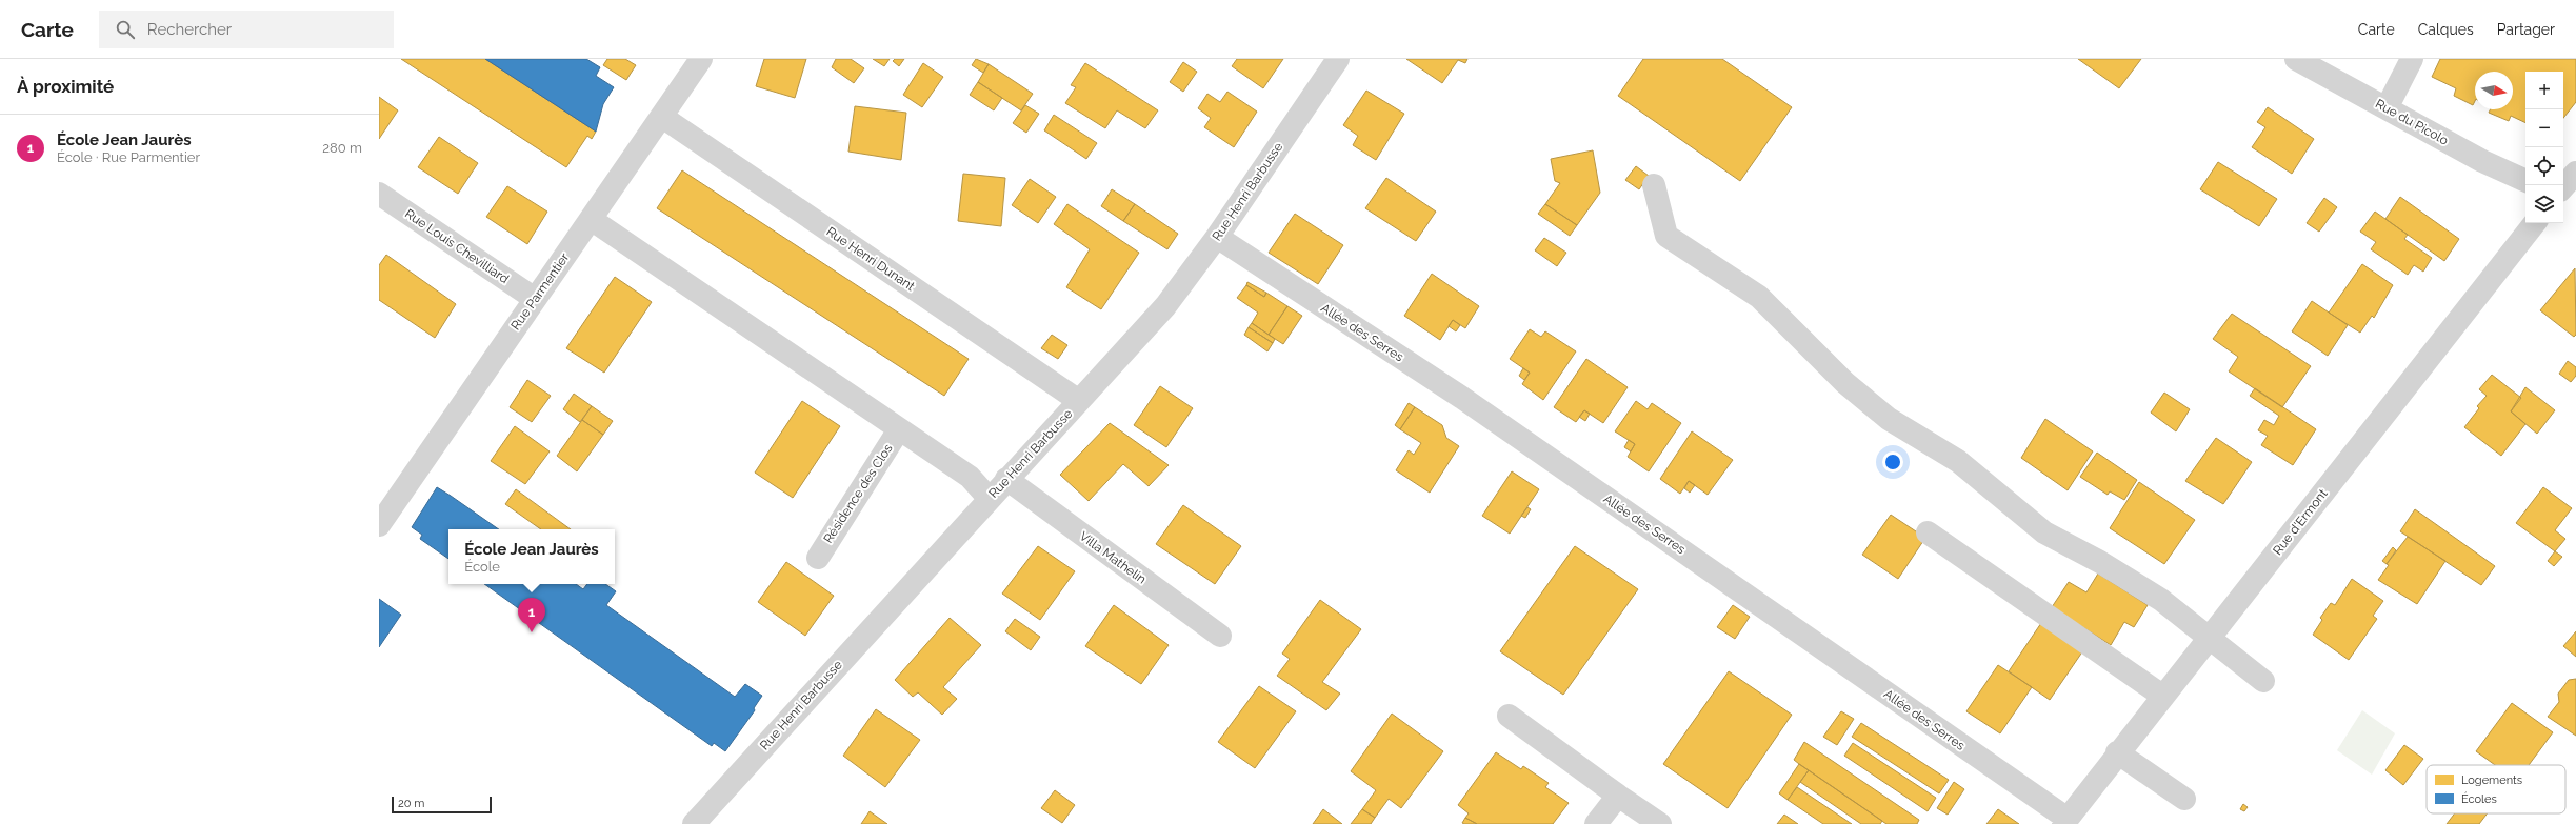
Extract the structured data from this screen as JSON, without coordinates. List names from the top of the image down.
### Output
{
  "streets": {
    "street": [
      "Rue du Picolo",
      "Rue Henri Barbusse",
      "Rue Louis Chevilliard",
      "Rue Henri Dunant",
      "Rue Parmentier",
      "Allée des Serres",
      "Résidence des Clos",
      "Rue d'Ermont",
      "Villa Mathelin"
    ]
  },
  "crossings": [
    ["Rue Henri Barbusse", "Rue Henri Dunant"],
    ["Rue Henri Barbusse", "Allée des Serres"],
    ["Rue Henri Barbusse", "Villa Mathelin"],
    ["Rue Louis Chevilliard", "Rue Parmentier"],
    ["Rue Henri Dunant", "Rue Parmentier"],
    ["Allée des Serres", "Rue d'Ermont"]
  ],
  "legend": ["Logements", "Écoles"],
  "scale_bar": "20 m",
  "north": "right",
  "page": {
    "header": "Carte",
    "search": "Rechercher",
    "nav": ["Carte", "Calques", "Partager"],
    "heading": "À proximité",
    "map_buttons": ["+", "−"],
    "list": [
      {
        "mark": "1",
        "name": "École Jean Jaurès",
        "note": "École · Rue Parmentier",
        "value": "280 m"
      }
    ],
    "popup": ["École Jean Jaurès", "École"],
    "pins": "1",
    "scale": "20 m"
  }
}
